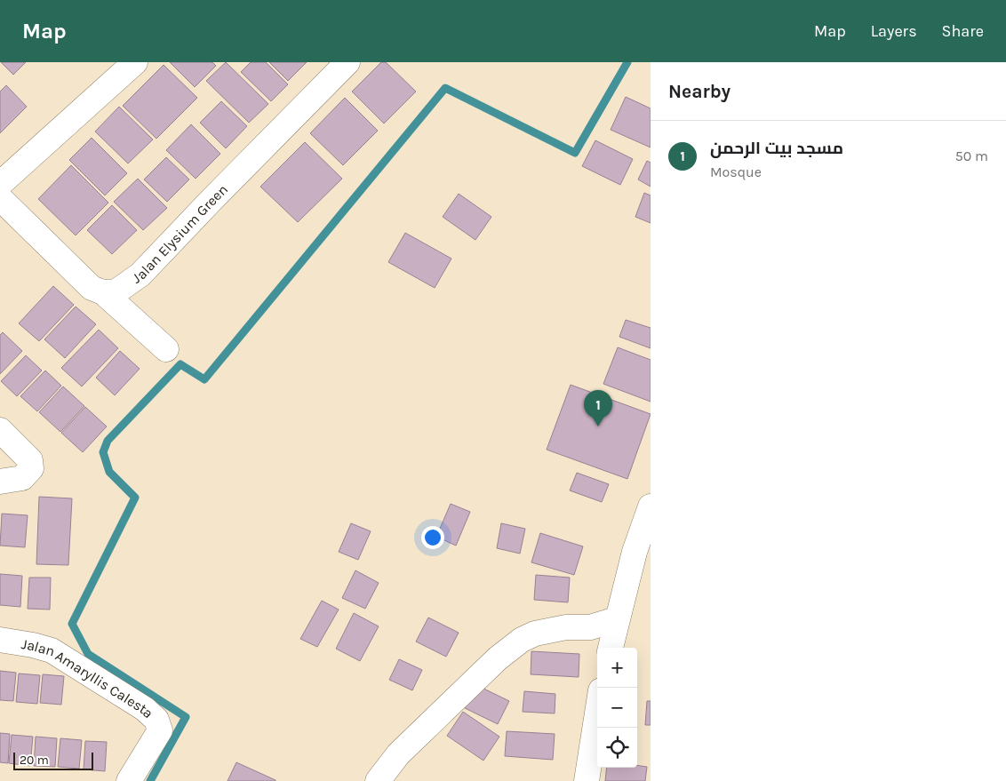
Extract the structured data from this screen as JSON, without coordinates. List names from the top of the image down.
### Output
{
  "streets": {
    "street": ["Jalan Elysium Green", "Jalan Amaryllis Calesta"]
  },
  "scale_bar": "20 m",
  "page": {
    "header": "Map",
    "nav": ["Map", "Layers", "Share"],
    "heading": "Nearby",
    "list": [
      {
        "mark": "1",
        "name": "مسجد بيت الرحمن",
        "note": "Mosque",
        "value": "50 m"
      }
    ],
    "pins": "1",
    "map_buttons": ["+", "−"],
    "scale": "20 m"
  }
}
